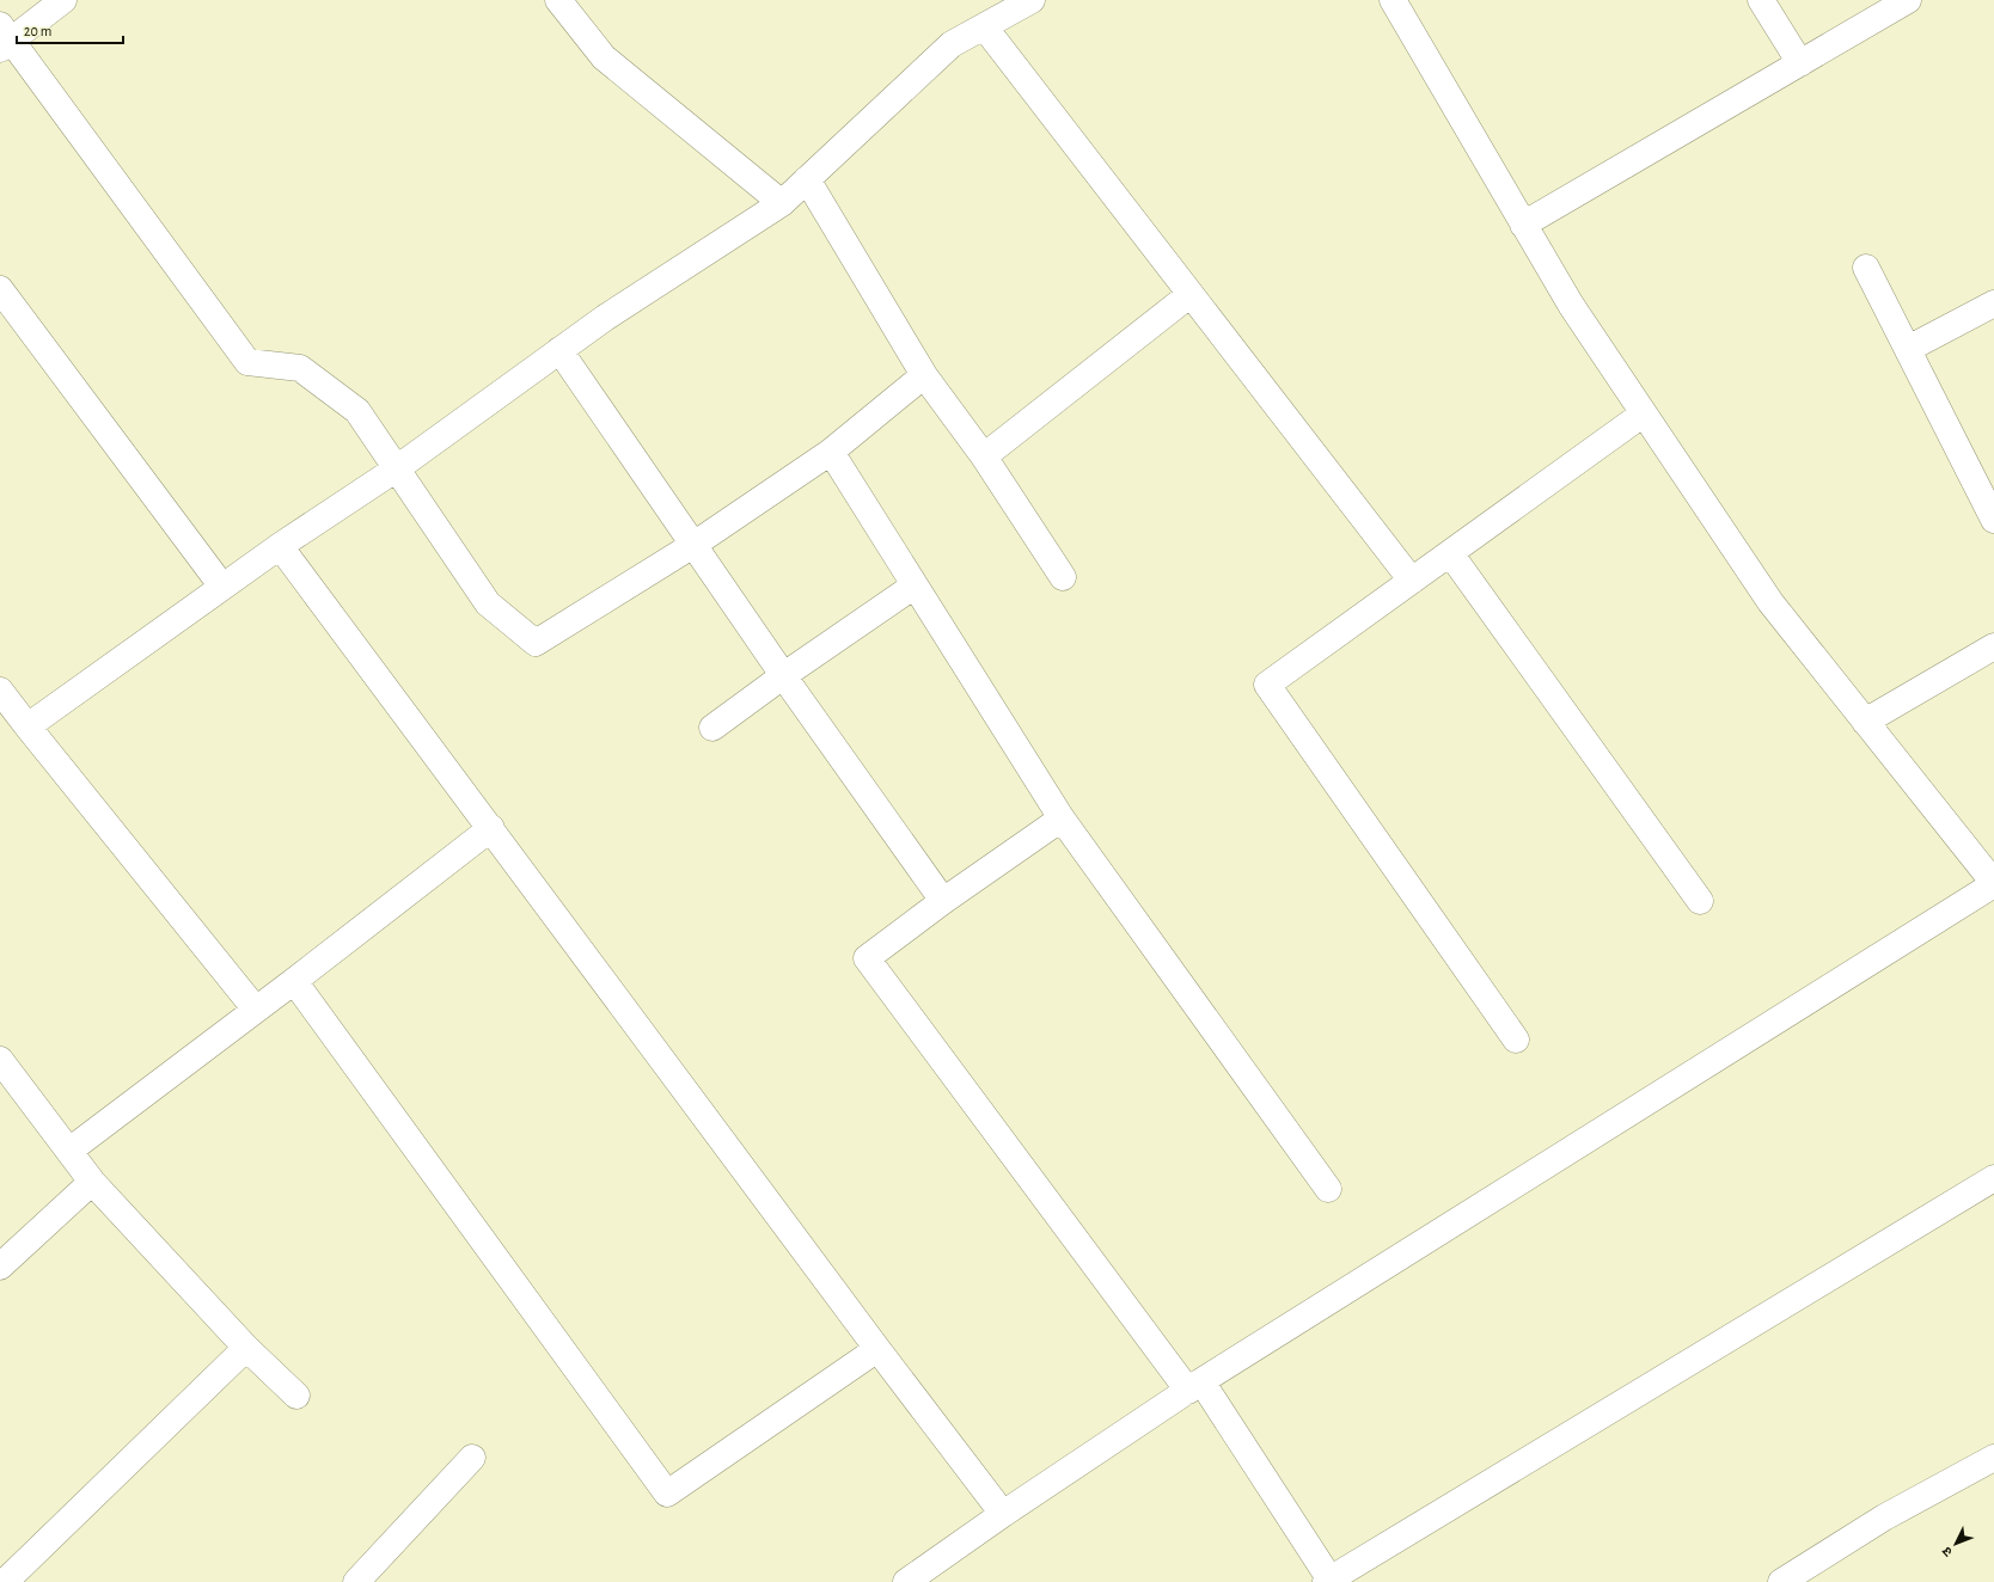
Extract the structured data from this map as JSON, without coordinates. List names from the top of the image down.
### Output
{
  "scale_bar": "20 m",
  "north": "bottom left"
}
